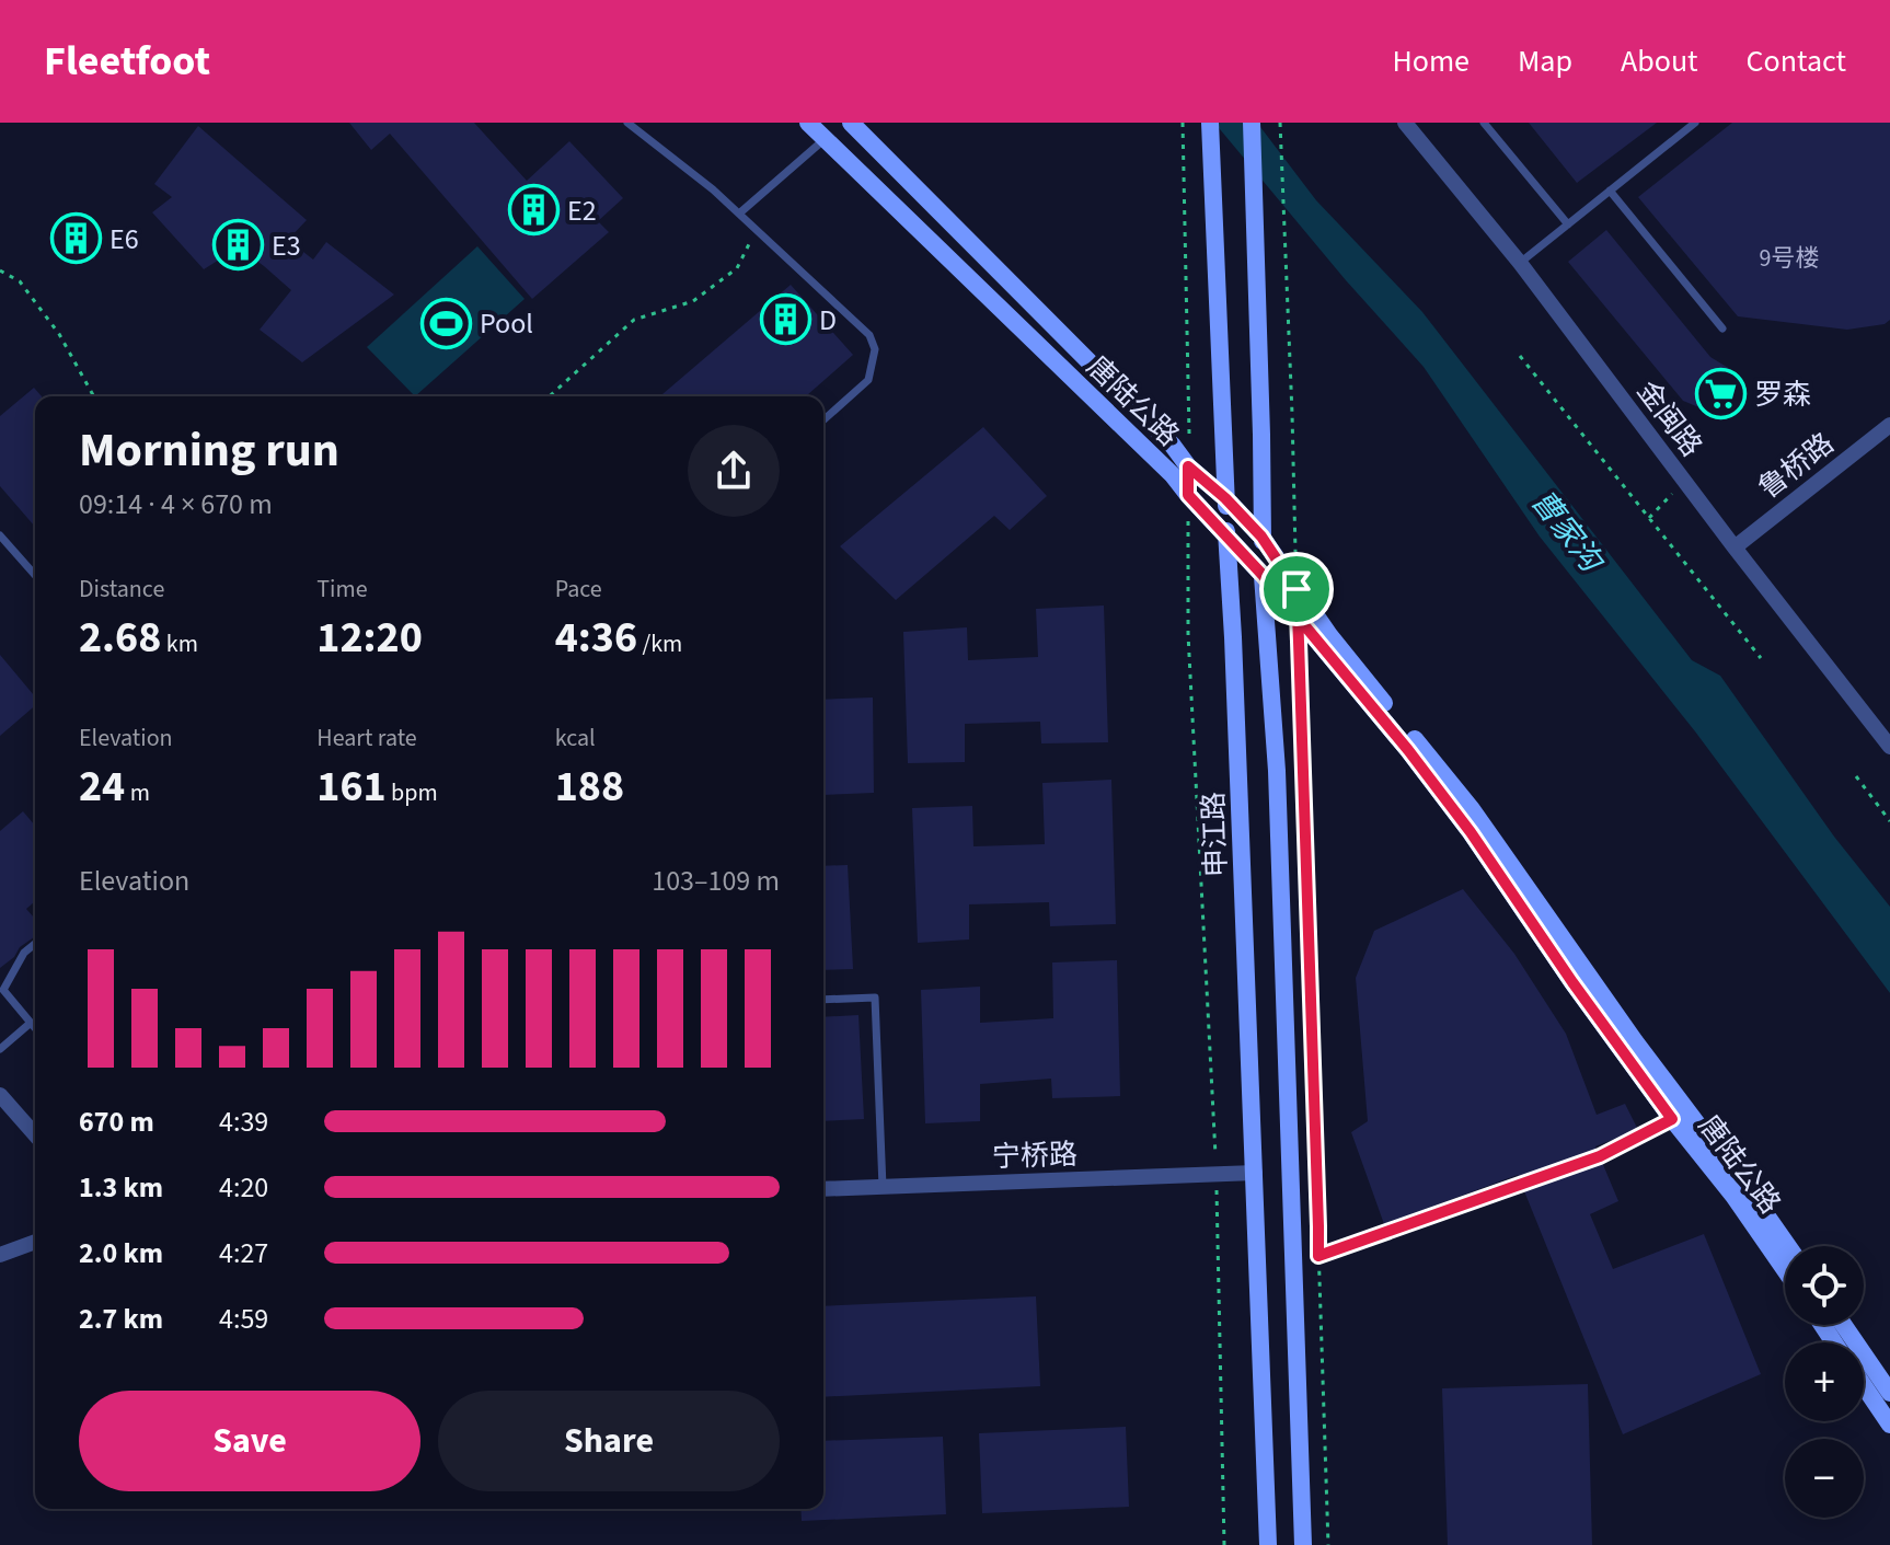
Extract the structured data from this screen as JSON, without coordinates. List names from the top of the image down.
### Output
{
  "streets": {
    "main road": ["唐陆公路", "申江路"],
    "street": ["金闽路", "鲁桥路", "宁桥路"]
  },
  "crossings": [
    ["唐陆公路", "申江路"],
    ["金闽路", "鲁桥路"],
    ["申江路", "宁桥路"]
  ],
  "water": ["曹家沟"],
  "places": {
    "building": [
      "E2",
      "E6",
      "E3",
      "D"
    ],
    "sports": ["Pool"],
    "supermarket": ["罗森"]
  },
  "house_numbers": ["9号楼"],
  "page": {
    "header": "Fleetfoot",
    "nav": [
      "Home",
      "Map",
      "About",
      "Contact"
    ],
    "heading": ["Morning run", "09:14 · 4 × 670 m"],
    "stats": [
      ["Distance", "2.68 km"],
      ["Time", "12:20"],
      ["Pace", "4:36 /km"],
      ["Elevation", "24 m"],
      ["Heart rate", "161 bpm"],
      ["kcal", "188"]
    ],
    "chart": ["Elevation", "103–109 m"],
    "list": [
      {
        "name": "670 m",
        "note": "4:39"
      },
      {
        "name": "1.3 km",
        "note": "4:20"
      },
      {
        "name": "2.0 km",
        "note": "4:27"
      },
      {
        "name": "2.7 km",
        "note": "4:59"
      }
    ],
    "map_buttons": ["+", "−"],
    "buttons": ["Save", "Share"]
  }
}
